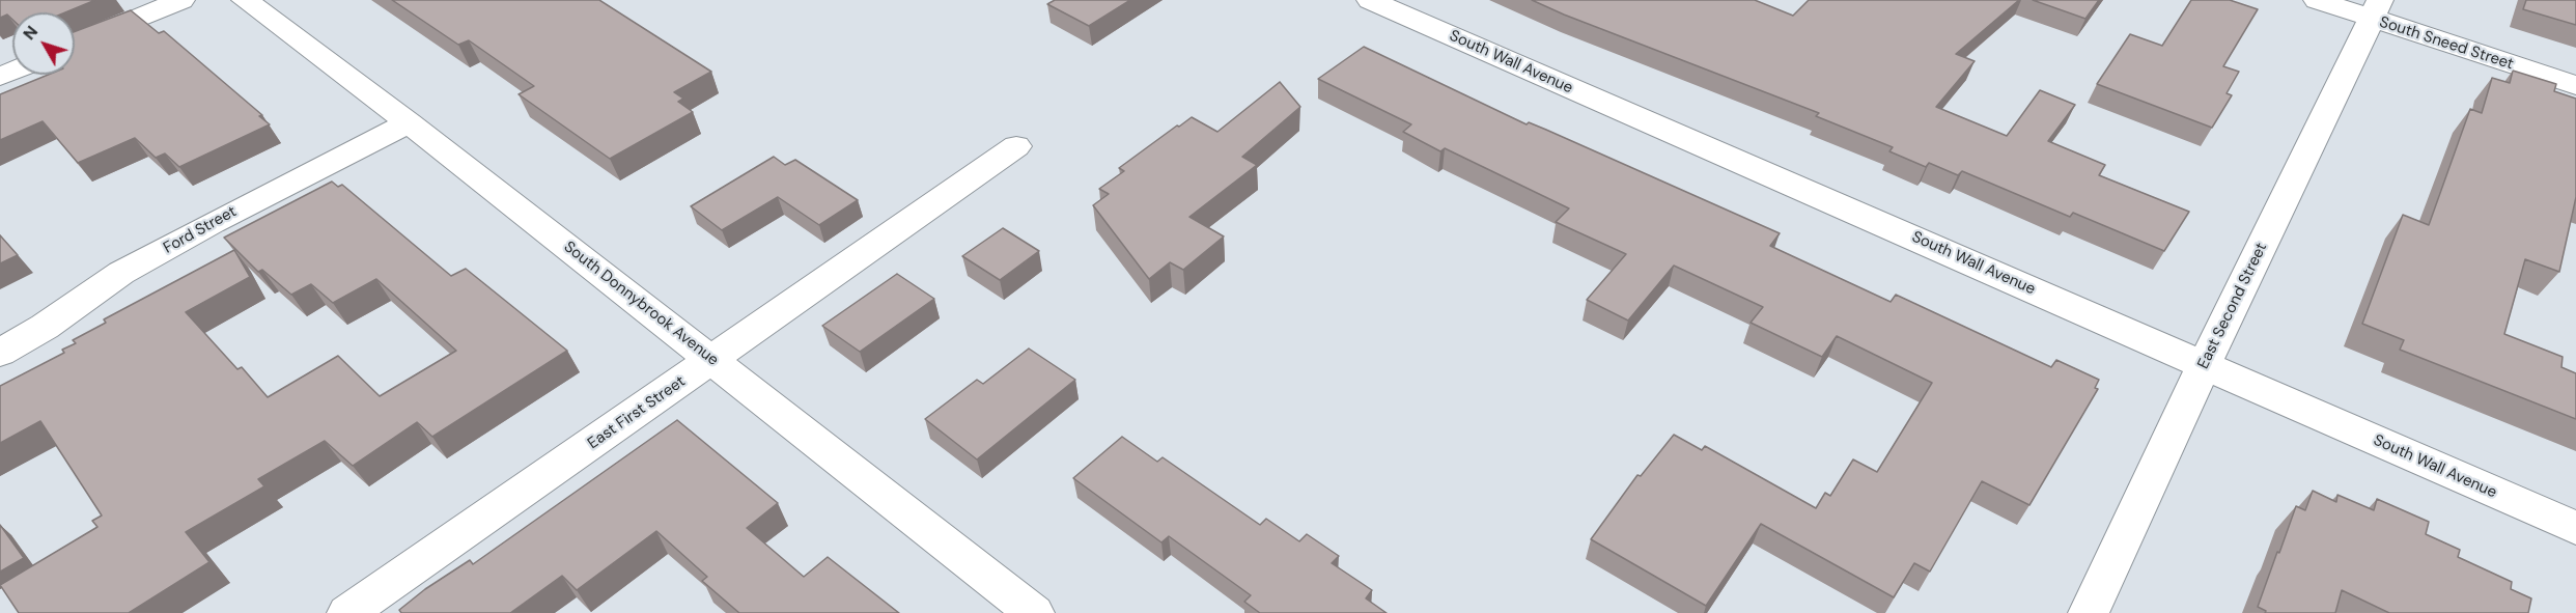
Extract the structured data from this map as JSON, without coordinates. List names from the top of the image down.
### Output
{
  "streets": {
    "street": [
      "South Sneed Street",
      "South Wall Avenue",
      "Ford Street",
      "South Donnybrook Avenue",
      "East Second Street",
      "East First Street"
    ]
  },
  "crossings": [
    ["South Sneed Street", "East Second Street"],
    ["South Wall Avenue", "East Second Street"],
    ["Ford Street", "South Donnybrook Avenue"],
    ["South Donnybrook Avenue", "East First Street"]
  ],
  "north": "top left"
}
